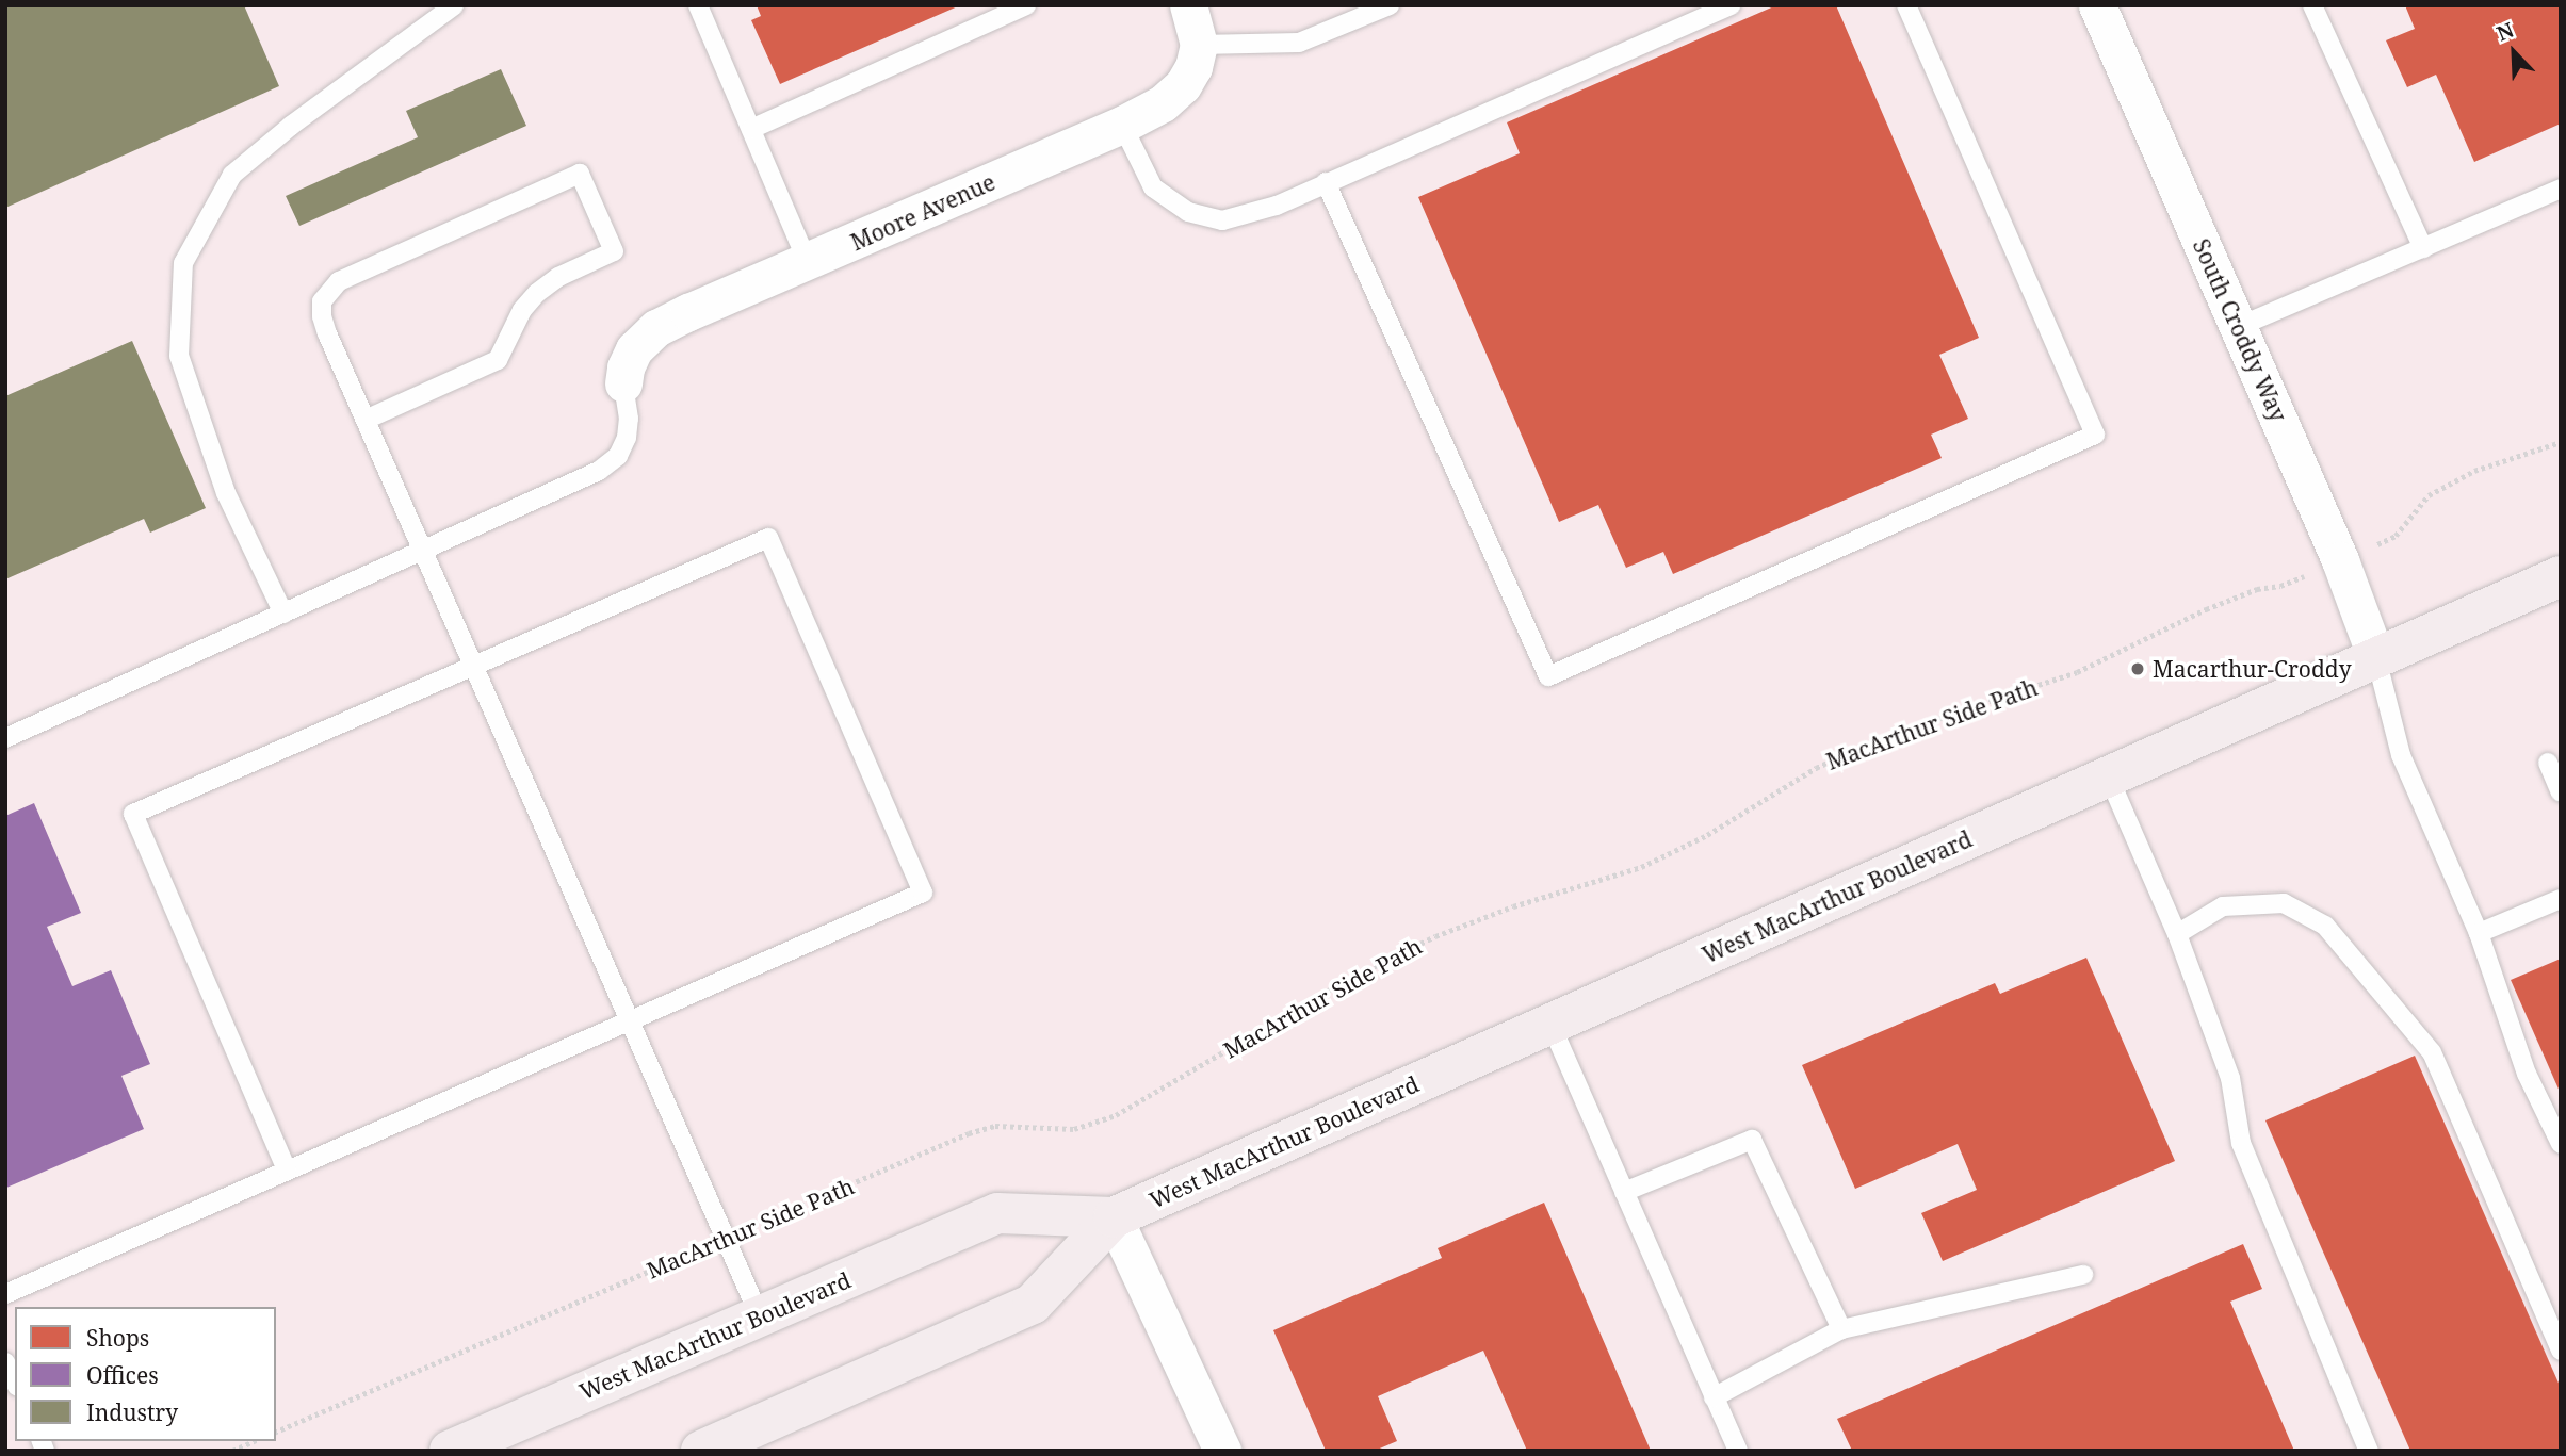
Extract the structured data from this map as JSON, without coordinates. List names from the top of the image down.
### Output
{
  "streets": {
    "main road": ["West MacArthur Boulevard"],
    "street": ["Moore Avenue", "South Croddy Way"],
    "path": ["MacArthur Side Path"]
  },
  "crossings": [
    ["South Croddy Way", "MacArthur Side Path"],
    ["South Croddy Way", "West MacArthur Boulevard"]
  ],
  "places": ["Macarthur-Croddy"],
  "legend": ["Shops", "Offices", "Industry"],
  "north": "top left"
}
